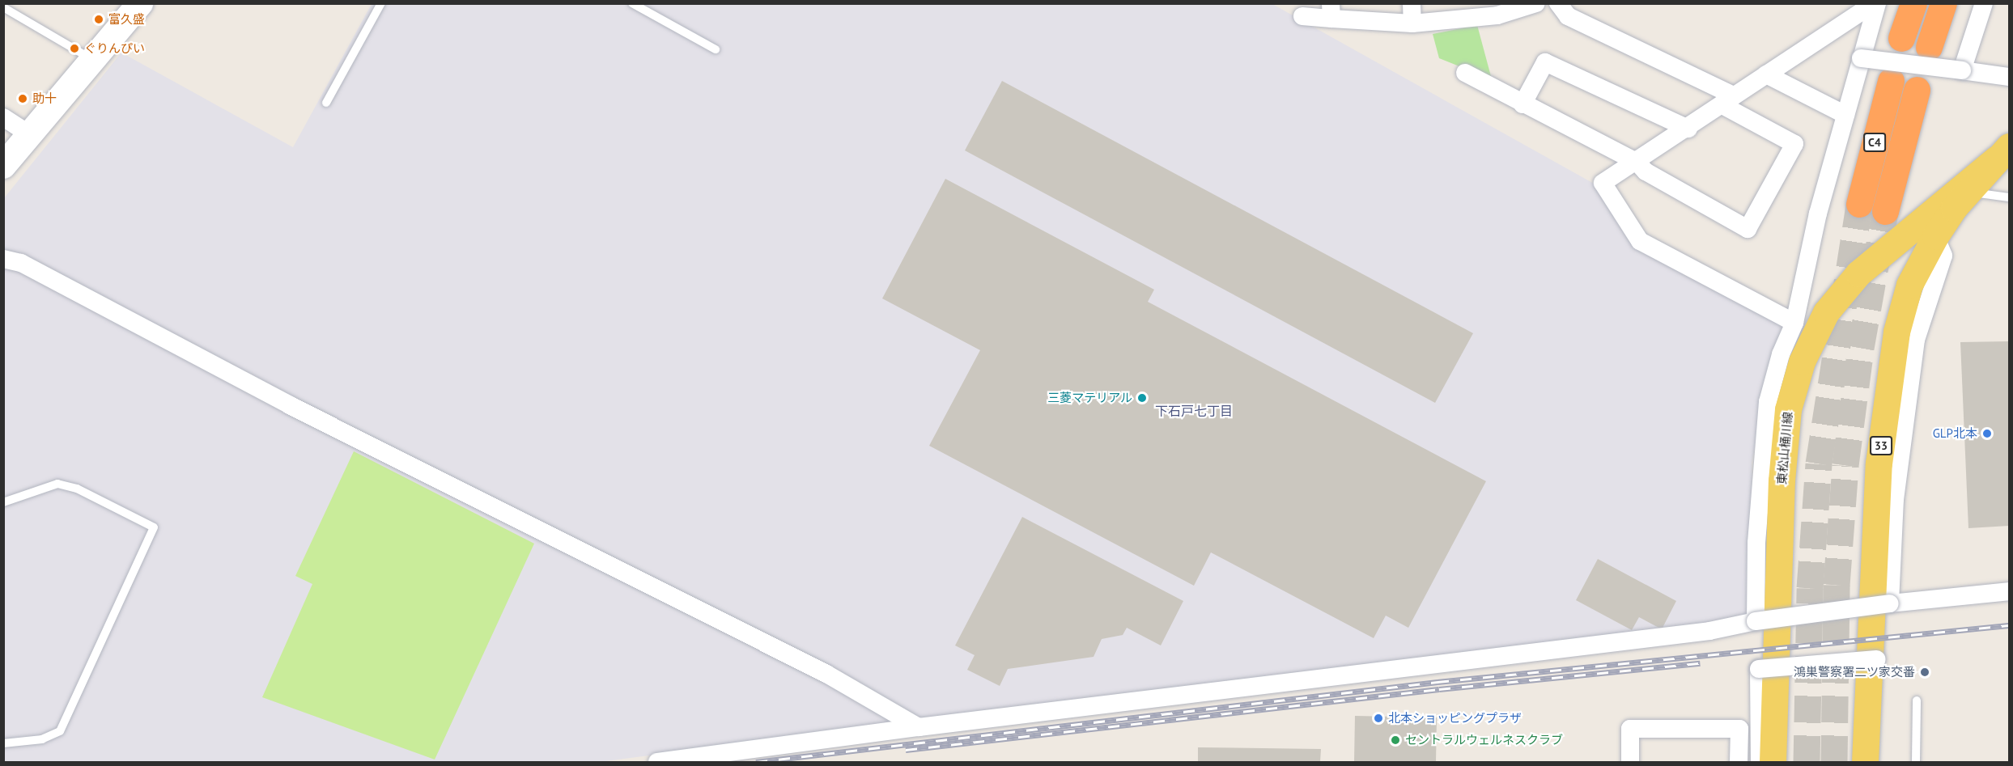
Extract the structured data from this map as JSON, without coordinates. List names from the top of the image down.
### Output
{
  "streets": {
    "highway": ["C4"],
    "main road": ["33", "東松山桶川線"]
  },
  "crossings": [
    ["33", "東松山桶川線"]
  ],
  "districts": ["下石戸七丁目"],
  "places": [
    "富久盛",
    "ぐりんぴい",
    "助十",
    "三菱マテリアル",
    "GLP北本",
    "鴻巣警察署二ツ家交番",
    "北本ショッピングプラザ",
    "セントラルウェルネスクラブ"
  ]
}
